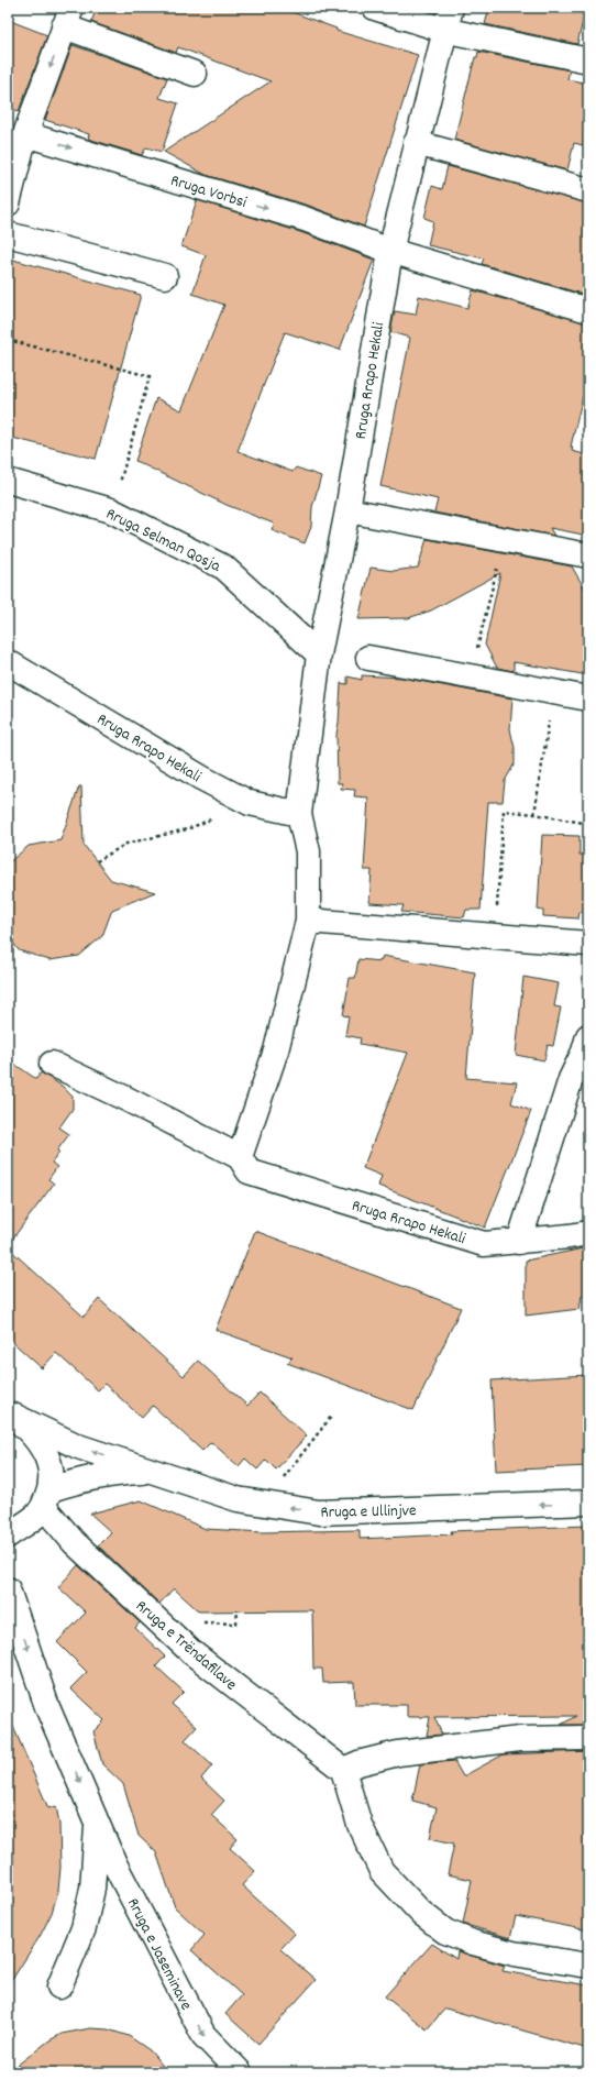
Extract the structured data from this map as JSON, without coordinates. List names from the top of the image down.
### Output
{
  "streets": {
    "street": [
      "Rruga Vorbsi",
      "Rruga Rrapo Hekali",
      "Rruga Selman Qosja",
      "Rruga e Ullinjve",
      "Rruga e Trëndafilave",
      "Rruga e Jaseminave"
    ]
  },
  "crossings": [
    ["Rruga Vorbsi", "Rruga Rrapo Hekali"],
    ["Rruga Rrapo Hekali", "Rruga Selman Qosja"],
    ["Rruga e Ullinjve", "Rruga e Trëndafilave"]
  ],
  "one_way": ["Rruga e Ullinjve", "Rruga e Jaseminave"]
}
